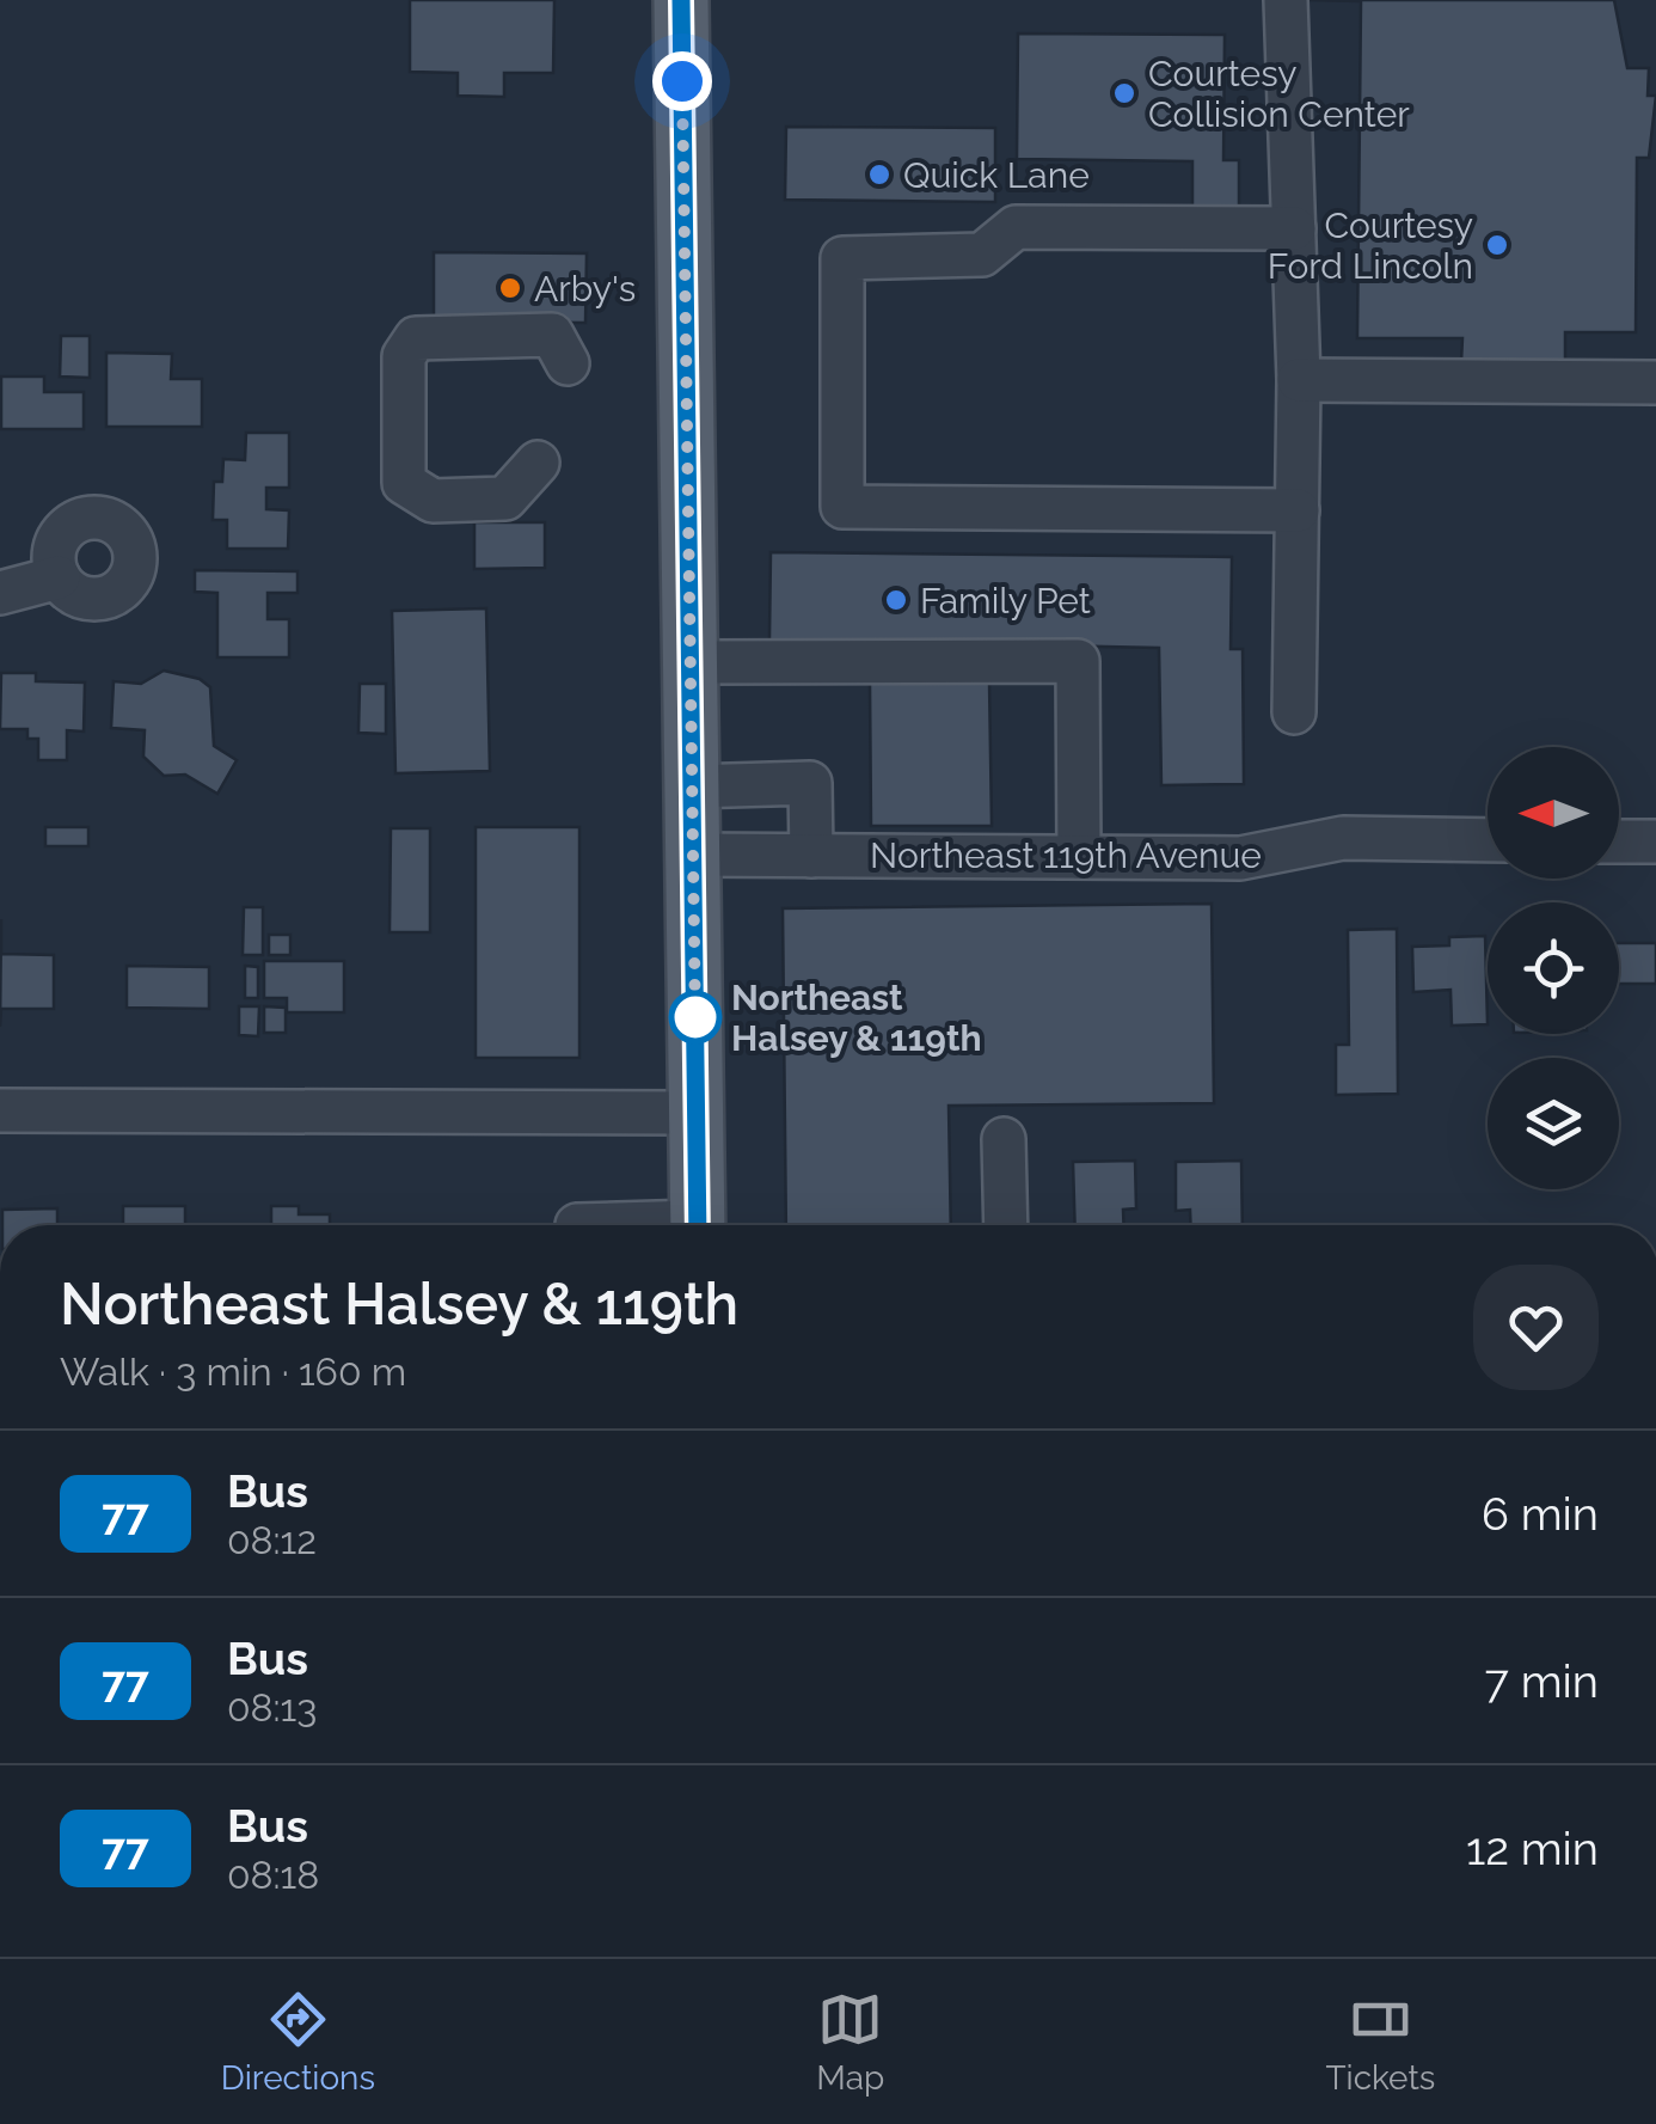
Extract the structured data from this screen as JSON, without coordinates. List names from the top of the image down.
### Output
{
  "streets": {
    "street": ["Northeast 119th Avenue"]
  },
  "places": [
    "Courtesy Collision Center",
    "Quick Lane",
    "Courtesy Ford Lincoln",
    "Arby's",
    "Family Pet",
    "Northeast Halsey & 119th"
  ],
  "lines": ["bus line 77"],
  "north": "left",
  "page": {
    "heading": ["Northeast Halsey & 119th", "Walk · 3 min · 160 m"],
    "list": [
      {
        "mark": "77",
        "name": "Bus",
        "note": "08:12",
        "value": "6 min"
      },
      {
        "mark": "77",
        "name": "Bus",
        "note": "08:13",
        "value": "7 min"
      },
      {
        "mark": "77",
        "name": "Bus",
        "note": "08:18",
        "value": "12 min"
      }
    ],
    "tabs": ["Directions", "Map", "Tickets"]
  }
}
